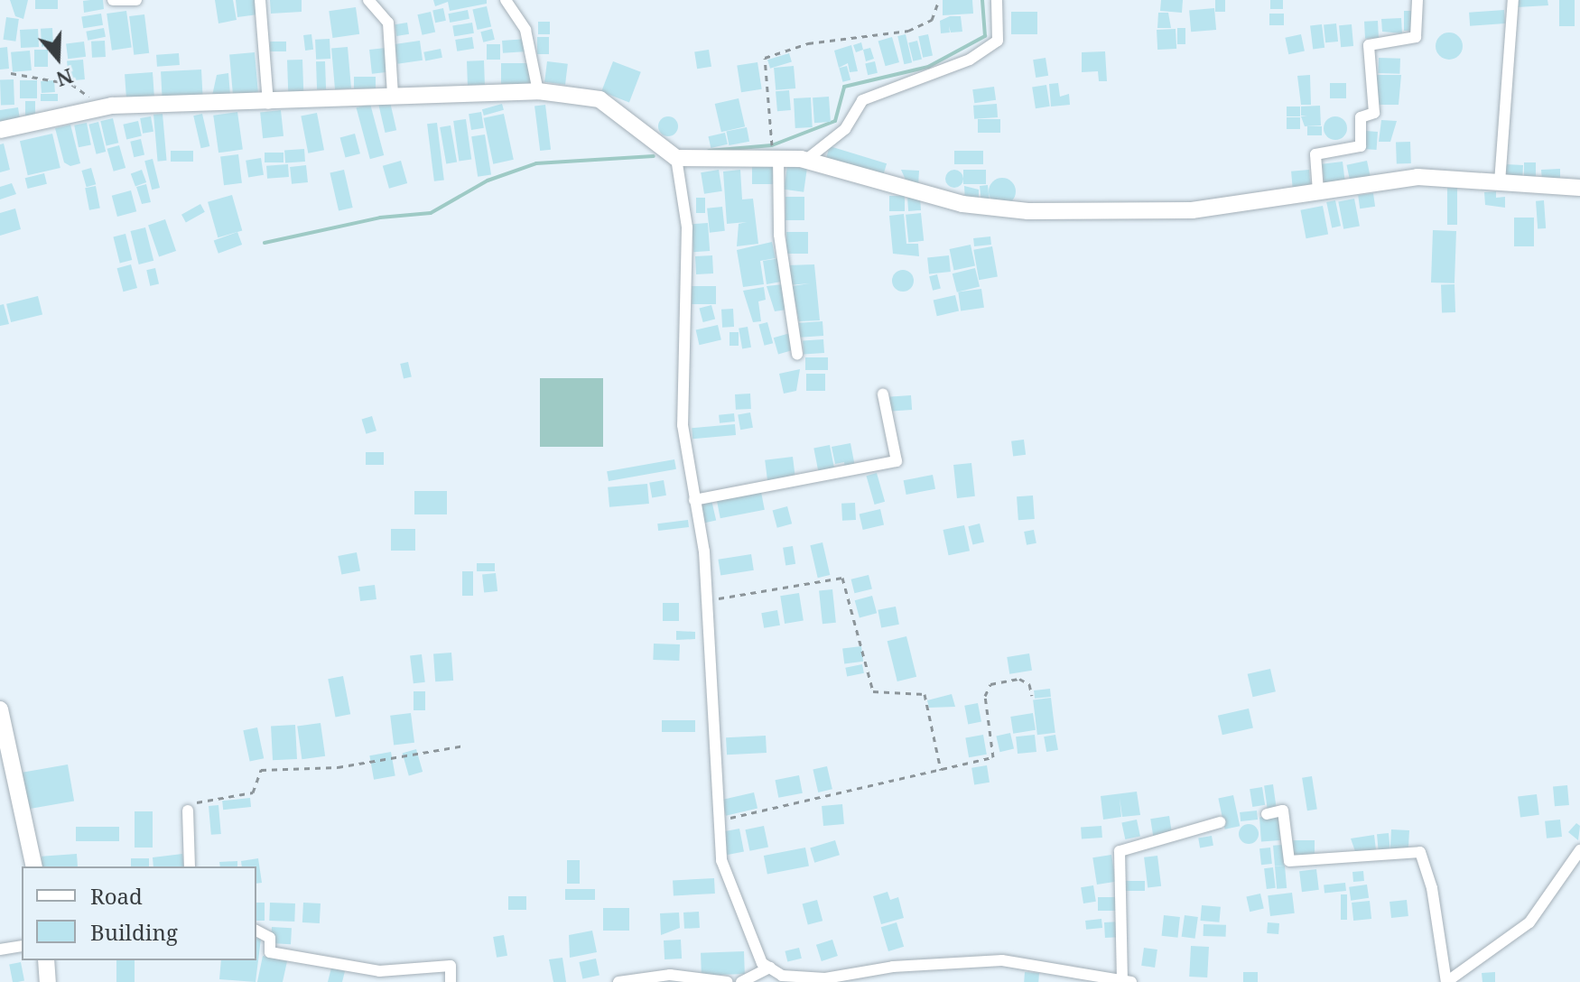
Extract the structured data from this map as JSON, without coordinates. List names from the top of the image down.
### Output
{
  "legend": ["Road", "Building"],
  "north": "bottom"
}
